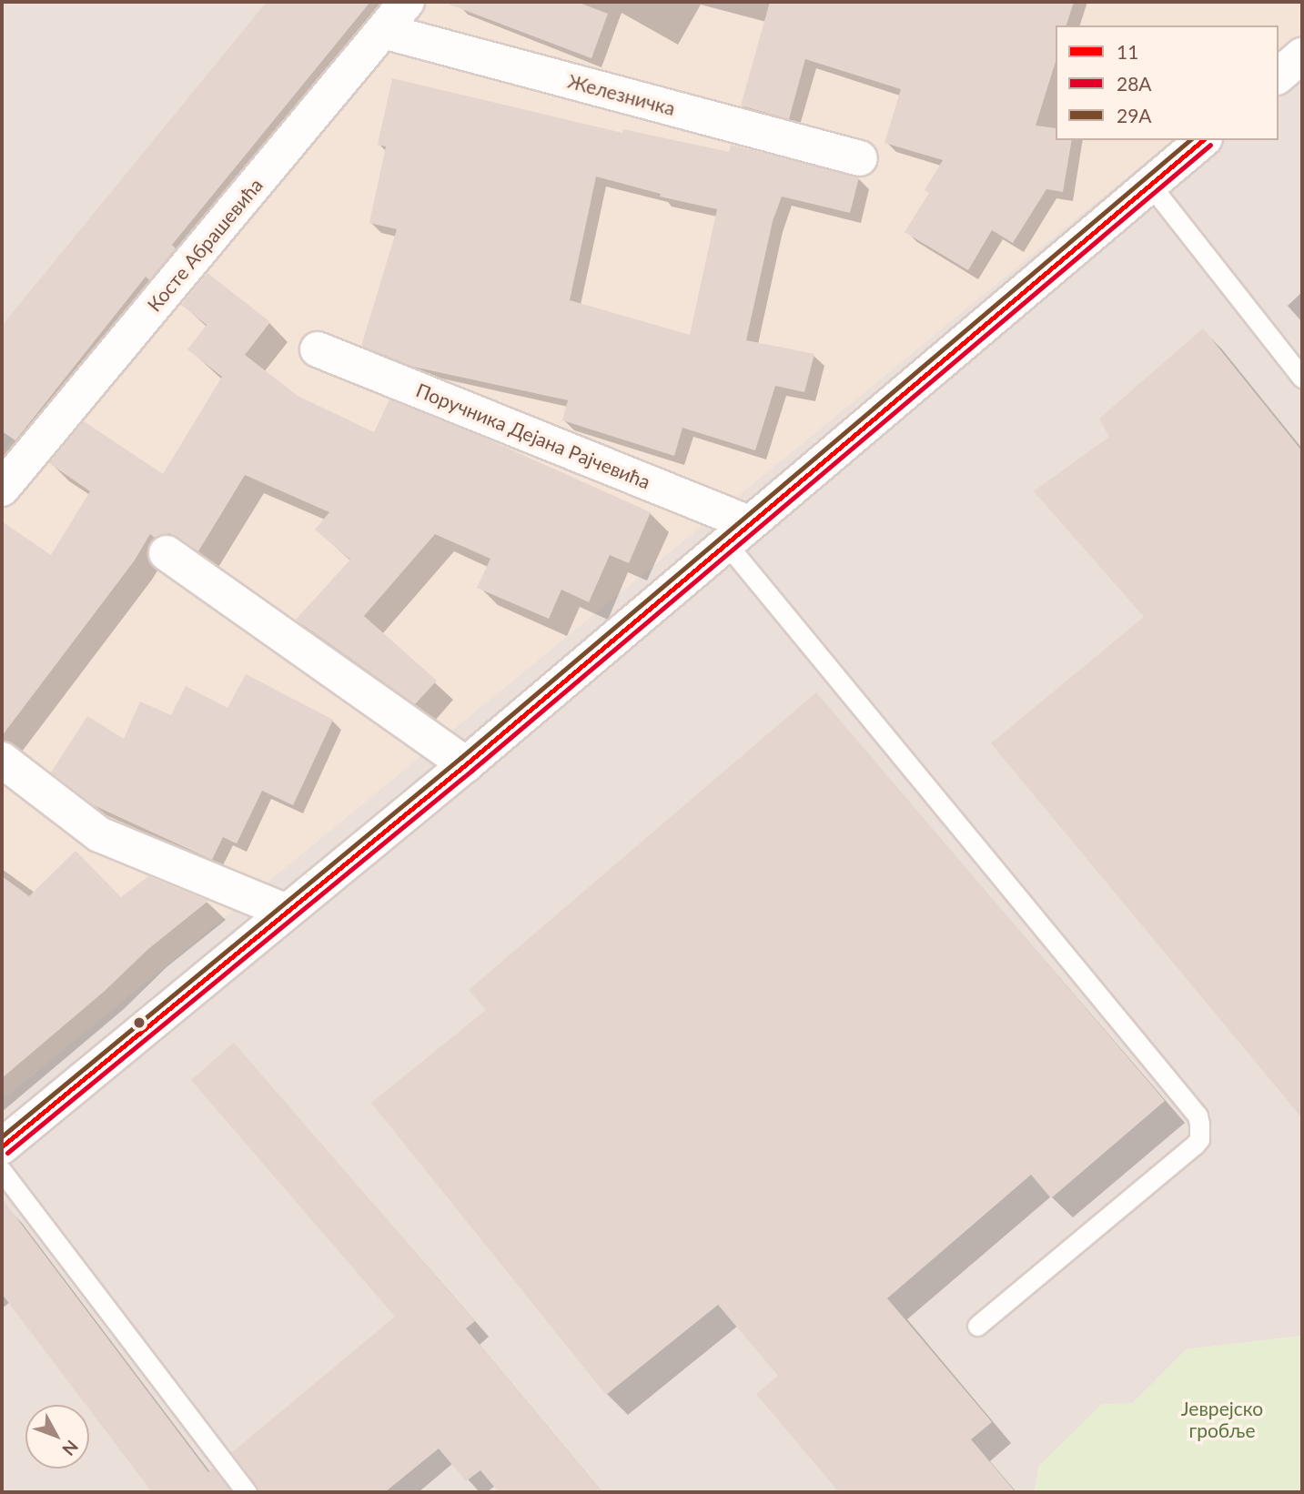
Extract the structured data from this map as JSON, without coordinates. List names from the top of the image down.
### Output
{
  "streets": {
    "street": ["Железничка", "Косте Абрашевића", "Поручника Дејана Рајчевића"]
  },
  "crossings": [
    ["Железничка", "Косте Абрашевића"]
  ],
  "parks": ["Јеврејско гробље"],
  "lines": ["transit line 11", "transit line 29А", "transit line 28А"],
  "legend": ["11", "28А", "29А"],
  "north": "bottom right"
}
